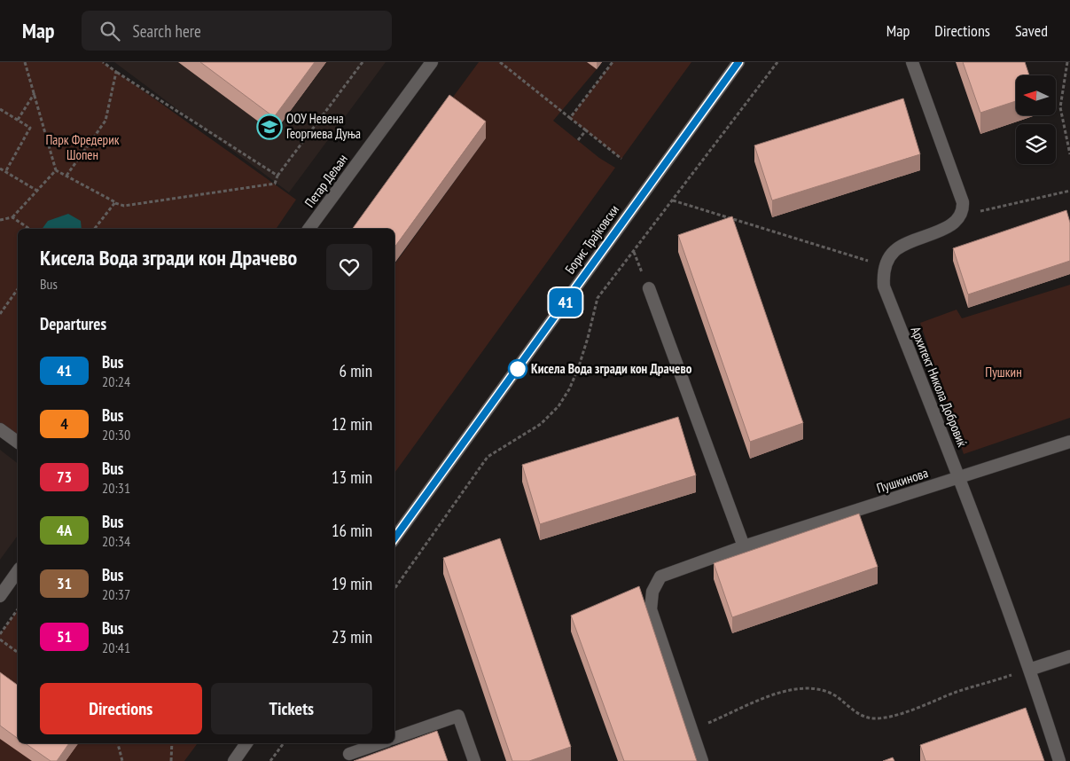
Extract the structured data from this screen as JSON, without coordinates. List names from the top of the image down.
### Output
{
  "streets": {
    "street": [
      "Петар Дељан",
      "Борис Трајковски",
      "Архитект Никола Добровиќ",
      "Пушкинова"
    ]
  },
  "crossings": [
    ["Архитект Никола Добровиќ", "Пушкинова"]
  ],
  "parks": ["Парк Фредерик Шопен", "Пушкин"],
  "places": {
    "school or university": ["ООУ Невена Георгиева Дуња"],
    "other": ["Кисела Вода згради кон Драчево"]
  },
  "lines": ["bus line 41"],
  "north": "left",
  "page": {
    "header": "Map",
    "search": "Search here",
    "nav": ["Map", "Directions", "Saved"],
    "on_map": "41",
    "heading": [
      ["Кисела Вода згради кон Драчево", "Bus"],
      "Departures"
    ],
    "list": [
      {
        "mark": "41",
        "name": "Bus",
        "note": "20:24",
        "value": "6 min"
      },
      {
        "mark": "4",
        "name": "Bus",
        "note": "20:30",
        "value": "12 min"
      },
      {
        "mark": "73",
        "name": "Bus",
        "note": "20:31",
        "value": "13 min"
      },
      {
        "mark": "4A",
        "name": "Bus",
        "note": "20:34",
        "value": "16 min"
      },
      {
        "mark": "31",
        "name": "Bus",
        "note": "20:37",
        "value": "19 min"
      },
      {
        "mark": "51",
        "name": "Bus",
        "note": "20:41",
        "value": "23 min"
      }
    ],
    "buttons": ["Directions", "Tickets"]
  }
}
